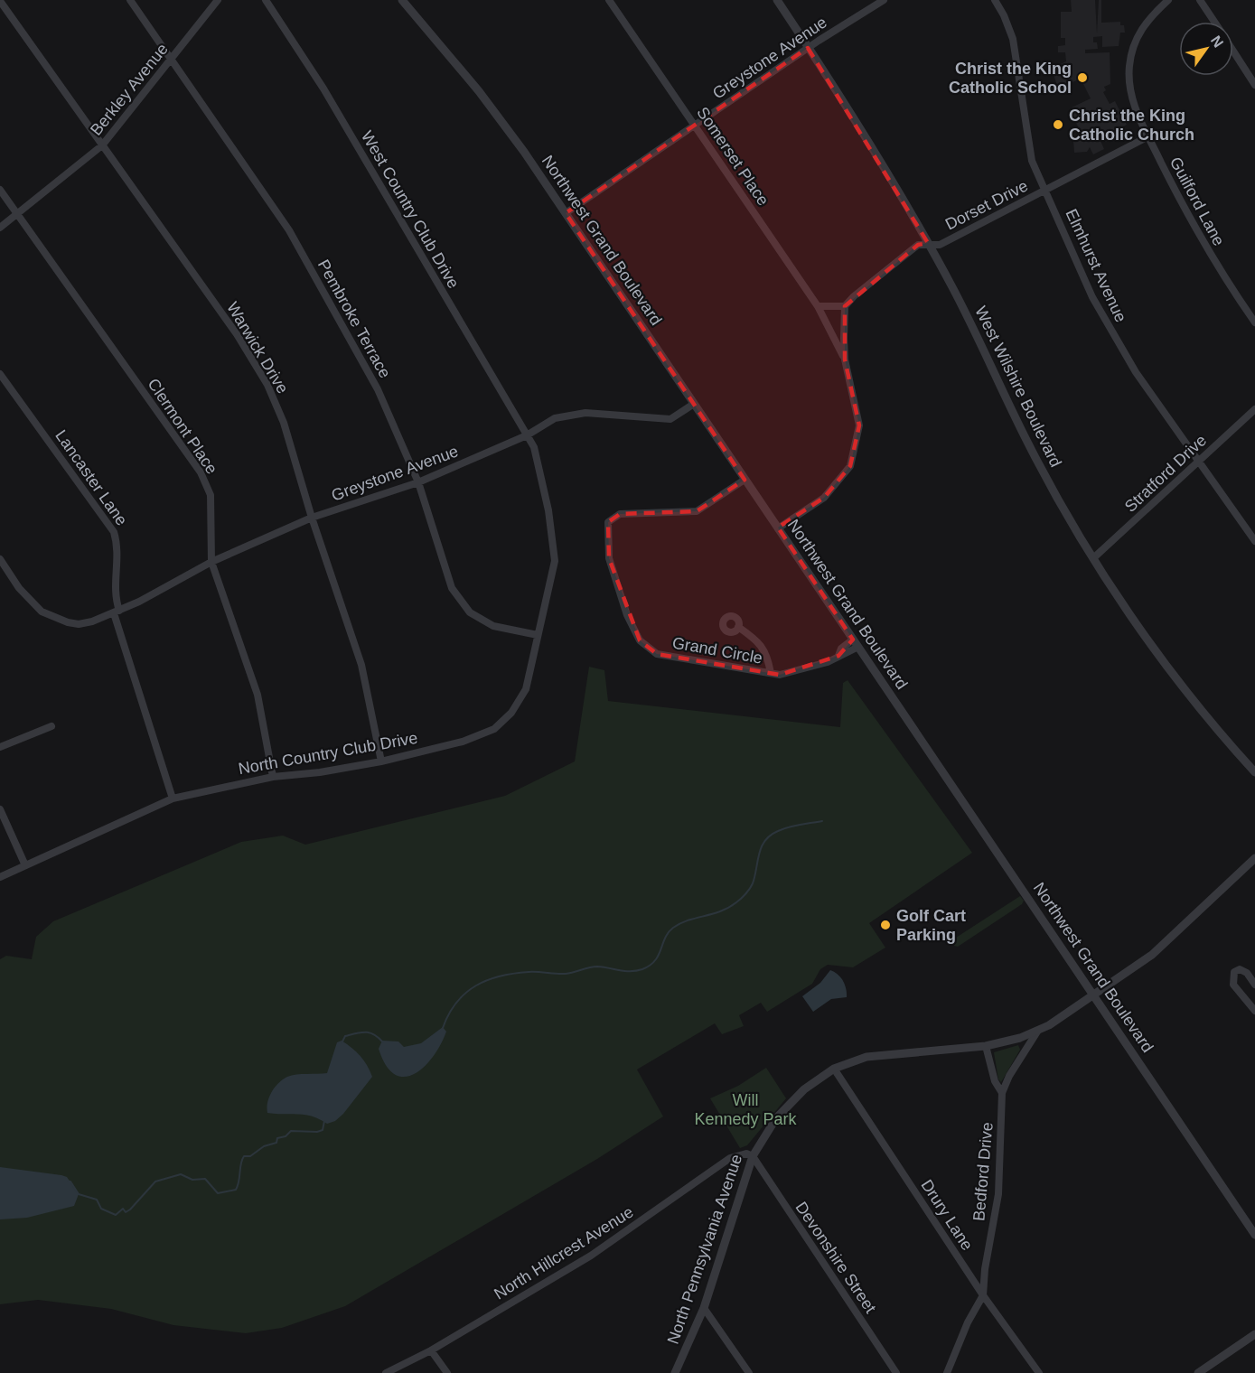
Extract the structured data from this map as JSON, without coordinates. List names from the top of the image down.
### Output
{
  "streets": {
    "street": [
      "Greystone Avenue",
      "Berkley Avenue",
      "Somerset Place",
      "Guilford Lane",
      "Dorset Drive",
      "West Country Club Drive",
      "Northwest Grand Boulevard",
      "Elmhurst Avenue",
      "Pembroke Terrace",
      "Warwick Drive",
      "West Wilshire Boulevard",
      "Clermont Place",
      "Stratford Drive",
      "Lancaster Lane",
      "Grand Circle",
      "North Country Club Drive",
      "Bedford Drive",
      "Drury Lane",
      "North Pennsylvania Avenue",
      "North Hillcrest Avenue",
      "Devonshire Street"
    ]
  },
  "crossings": [
    ["Greystone Avenue", "Somerset Place"],
    ["Greystone Avenue", "West Country Club Drive"],
    ["Greystone Avenue", "Northwest Grand Boulevard"],
    ["Greystone Avenue", "Pembroke Terrace"],
    ["Greystone Avenue", "Warwick Drive"],
    ["Greystone Avenue", "West Wilshire Boulevard"],
    ["Greystone Avenue", "Clermont Place"],
    ["Greystone Avenue", "Lancaster Lane"],
    ["Greystone Avenue", "North Country Club Drive"],
    ["Berkley Avenue", "Pembroke Terrace"],
    ["Berkley Avenue", "Warwick Drive"],
    ["Berkley Avenue", "Clermont Place"],
    ["Guilford Lane", "Dorset Drive"],
    ["Dorset Drive", "Elmhurst Avenue"],
    ["Dorset Drive", "West Wilshire Boulevard"],
    ["West Country Club Drive", "North Country Club Drive"],
    ["Northwest Grand Boulevard", "Grand Circle"],
    ["Northwest Grand Boulevard", "North Pennsylvania Avenue"],
    ["Elmhurst Avenue", "Stratford Drive"],
    ["Pembroke Terrace", "North Country Club Drive"],
    ["Warwick Drive", "North Country Club Drive"],
    ["West Wilshire Boulevard", "Stratford Drive"],
    ["Clermont Place", "North Country Club Drive"],
    ["Lancaster Lane", "North Country Club Drive"],
    ["Bedford Drive", "Drury Lane"],
    ["Bedford Drive", "North Pennsylvania Avenue"],
    ["Drury Lane", "North Pennsylvania Avenue"],
    ["North Pennsylvania Avenue", "North Hillcrest Avenue"],
    ["North Pennsylvania Avenue", "Devonshire Street"],
    ["North Hillcrest Avenue", "Devonshire Street"]
  ],
  "parks": ["Will Kennedy Park"],
  "places": ["Christ the King Catholic School", "Christ the King Catholic Church", "Golf Cart Parking"],
  "north": "top right"
}
